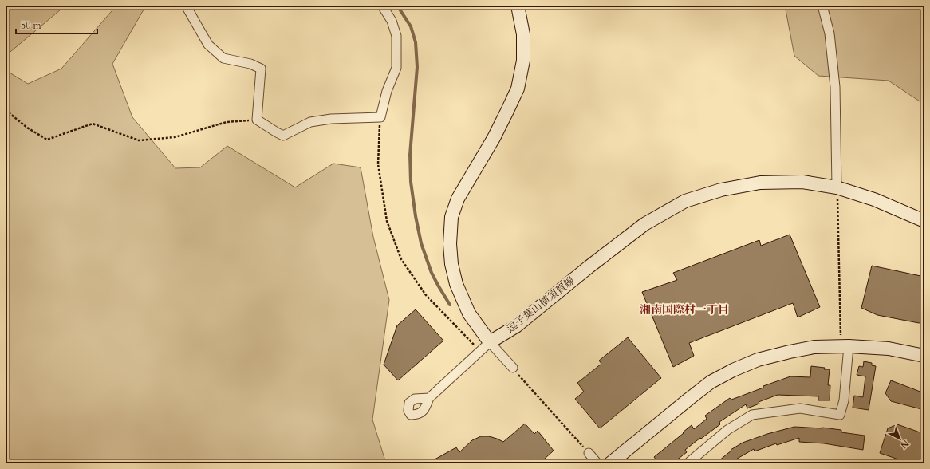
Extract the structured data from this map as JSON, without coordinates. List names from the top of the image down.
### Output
{
  "streets": {
    "main road": ["逗子葉山横須賀線"]
  },
  "districts": ["湘南国際村一丁目"],
  "scale_bar": "50 m",
  "north": "bottom right"
}
